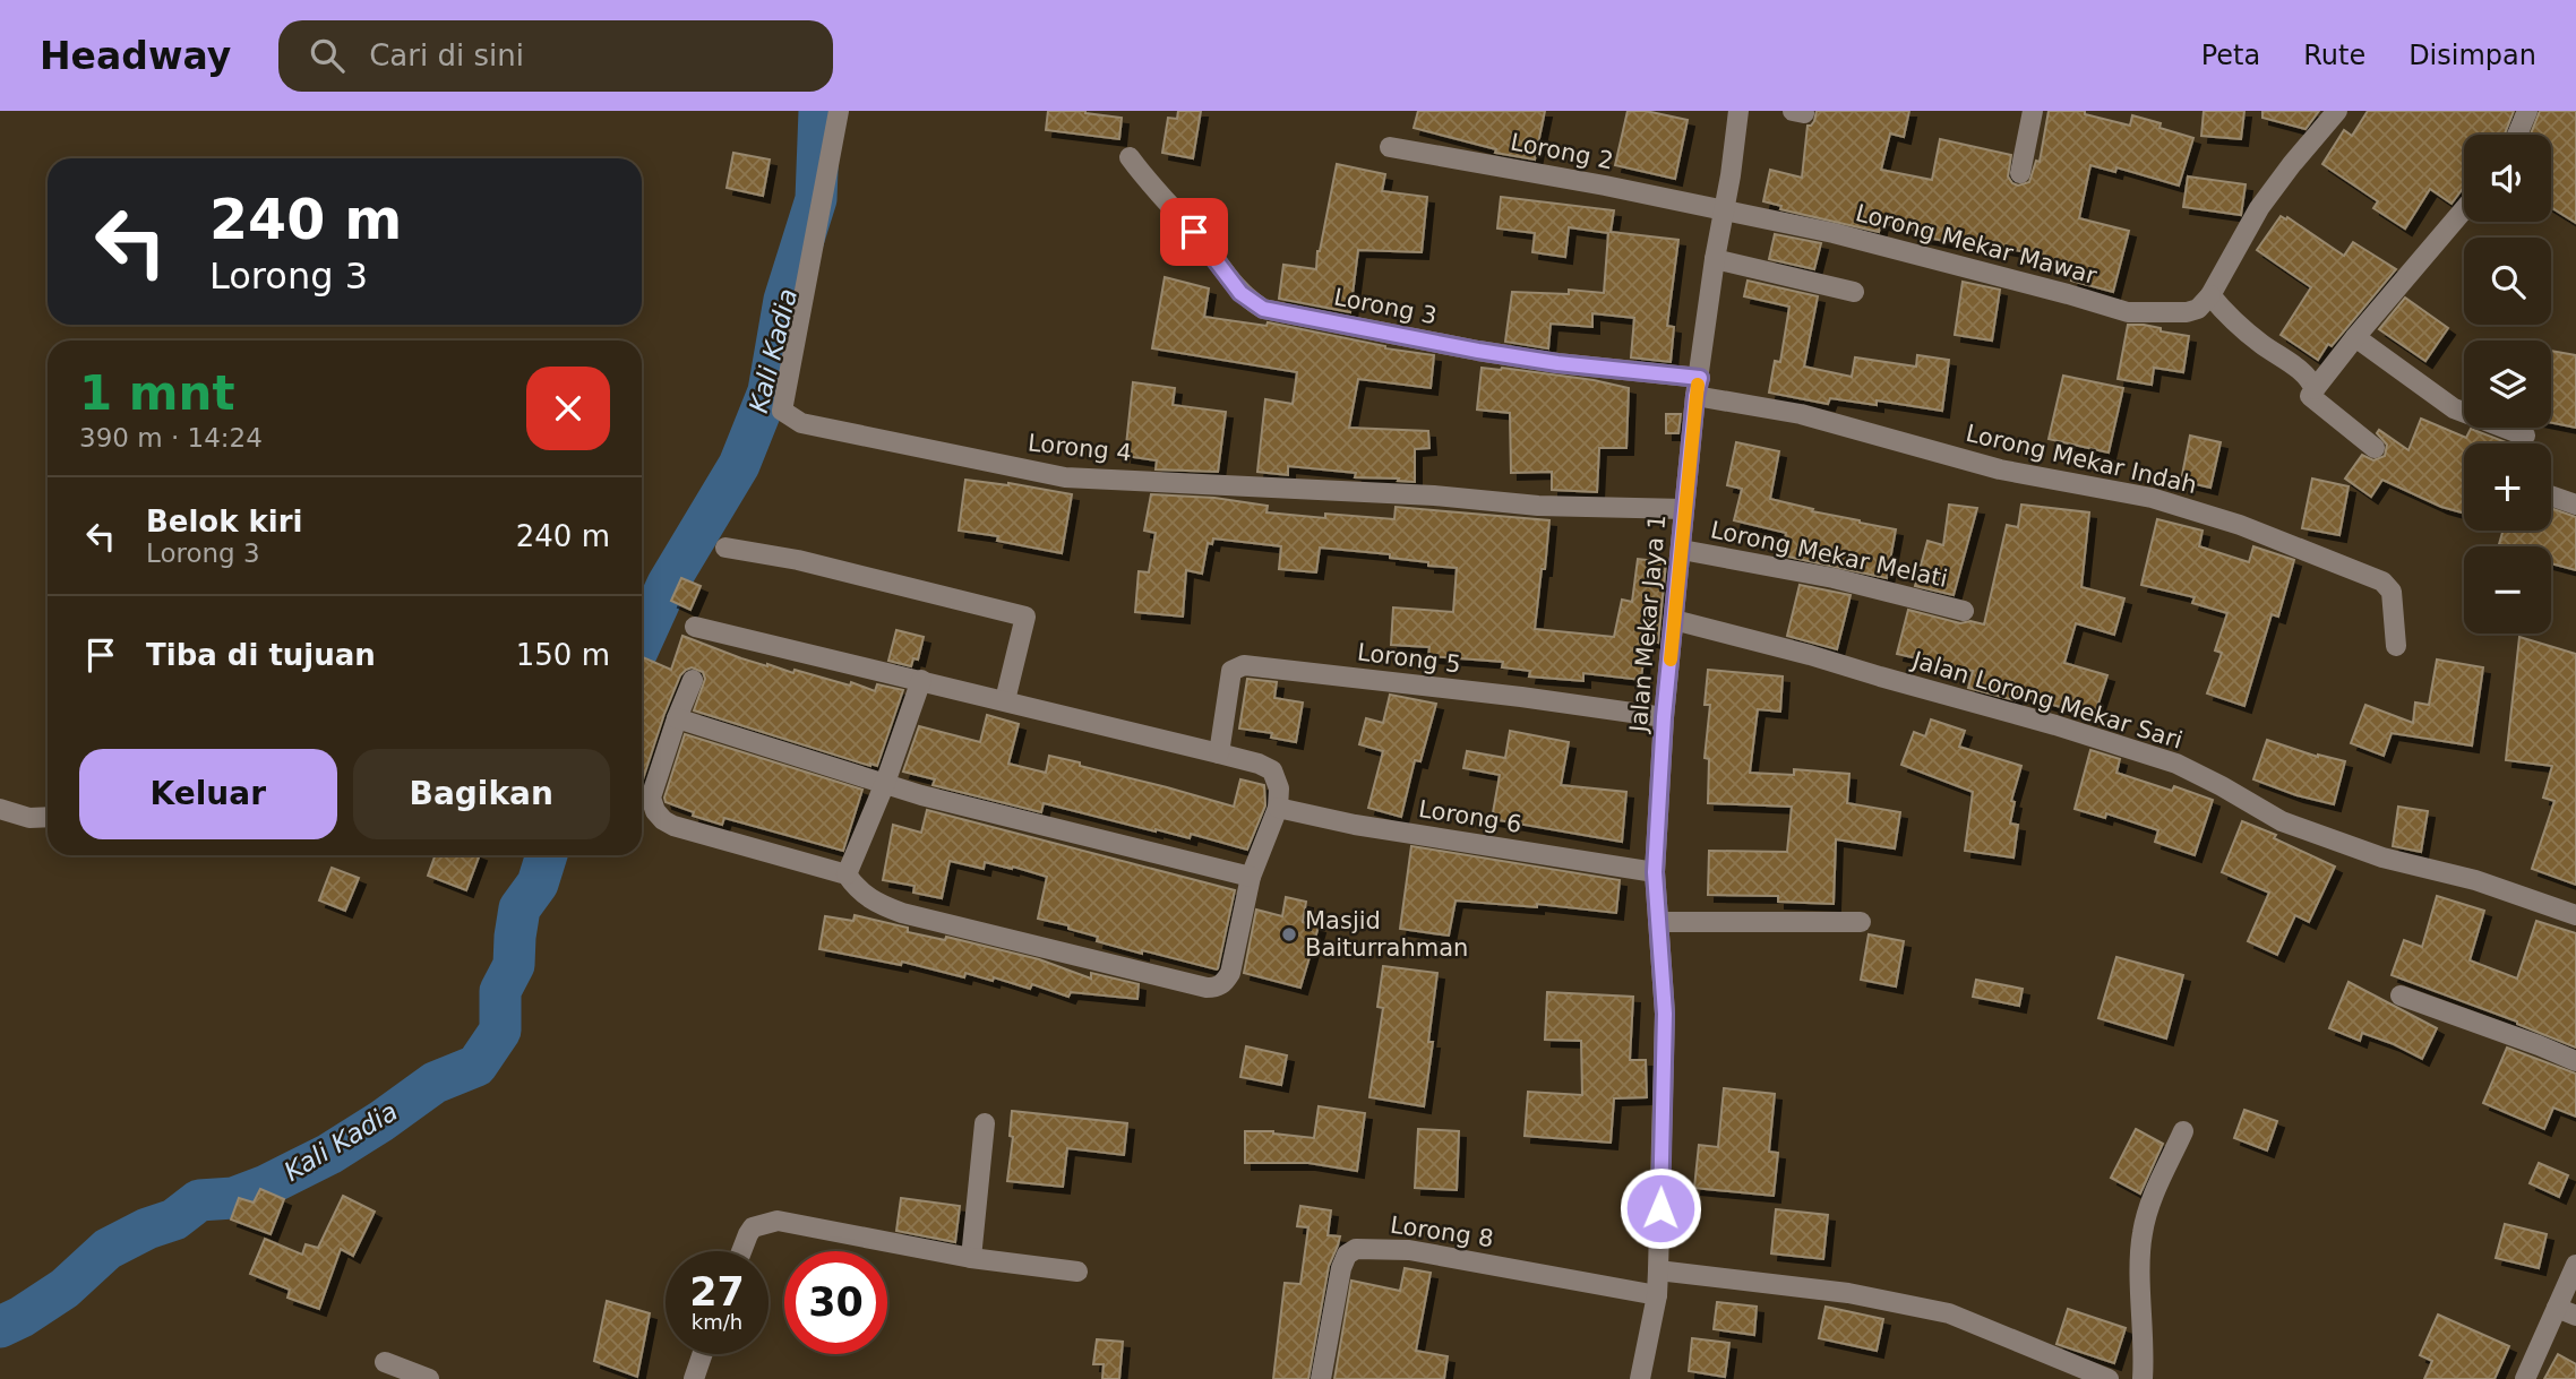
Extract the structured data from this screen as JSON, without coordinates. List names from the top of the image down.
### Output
{
  "streets": {
    "street": [
      "Lorong 2",
      "Lorong Mekar Mawar",
      "Lorong 3",
      "Lorong 4",
      "Lorong Mekar Indah",
      "Lorong Mekar Melati",
      "Jalan Mekar Jaya 1",
      "Lorong 5",
      "Jalan Lorong Mekar Sari",
      "Lorong 6",
      "Lorong 8"
    ]
  },
  "crossings": [
    ["Lorong 2", "Lorong Mekar Mawar"],
    ["Lorong 2", "Jalan Mekar Jaya 1"],
    ["Lorong Mekar Mawar", "Jalan Mekar Jaya 1"],
    ["Lorong 3", "Lorong Mekar Indah"],
    ["Lorong 3", "Jalan Mekar Jaya 1"],
    ["Lorong 4", "Jalan Mekar Jaya 1"],
    ["Lorong Mekar Indah", "Jalan Mekar Jaya 1"],
    ["Lorong Mekar Melati", "Jalan Mekar Jaya 1"],
    ["Jalan Mekar Jaya 1", "Lorong 5"],
    ["Jalan Mekar Jaya 1", "Jalan Lorong Mekar Sari"],
    ["Jalan Mekar Jaya 1", "Lorong 6"],
    ["Jalan Mekar Jaya 1", "Lorong 8"]
  ],
  "water": ["Kali Kadia"],
  "places": ["Masjid Baiturrahman"],
  "page": {
    "header": "Headway",
    "search": "Cari di sini",
    "nav": ["Peta", "Rute", "Disimpan"],
    "map_buttons": ["+", "−"],
    "turn": ["240 m", "Lorong 3"],
    "heading": ["1 mnt", "390 m · 14:24"],
    "list": [
      {
        "name": "Belok kiri",
        "note": "Lorong 3",
        "value": "240 m"
      },
      {
        "name": "Tiba di tujuan",
        "value": "150 m"
      }
    ],
    "buttons": ["Keluar", "Bagikan"],
    "speed": "27 km/h",
    "limit": "30"
  }
}
